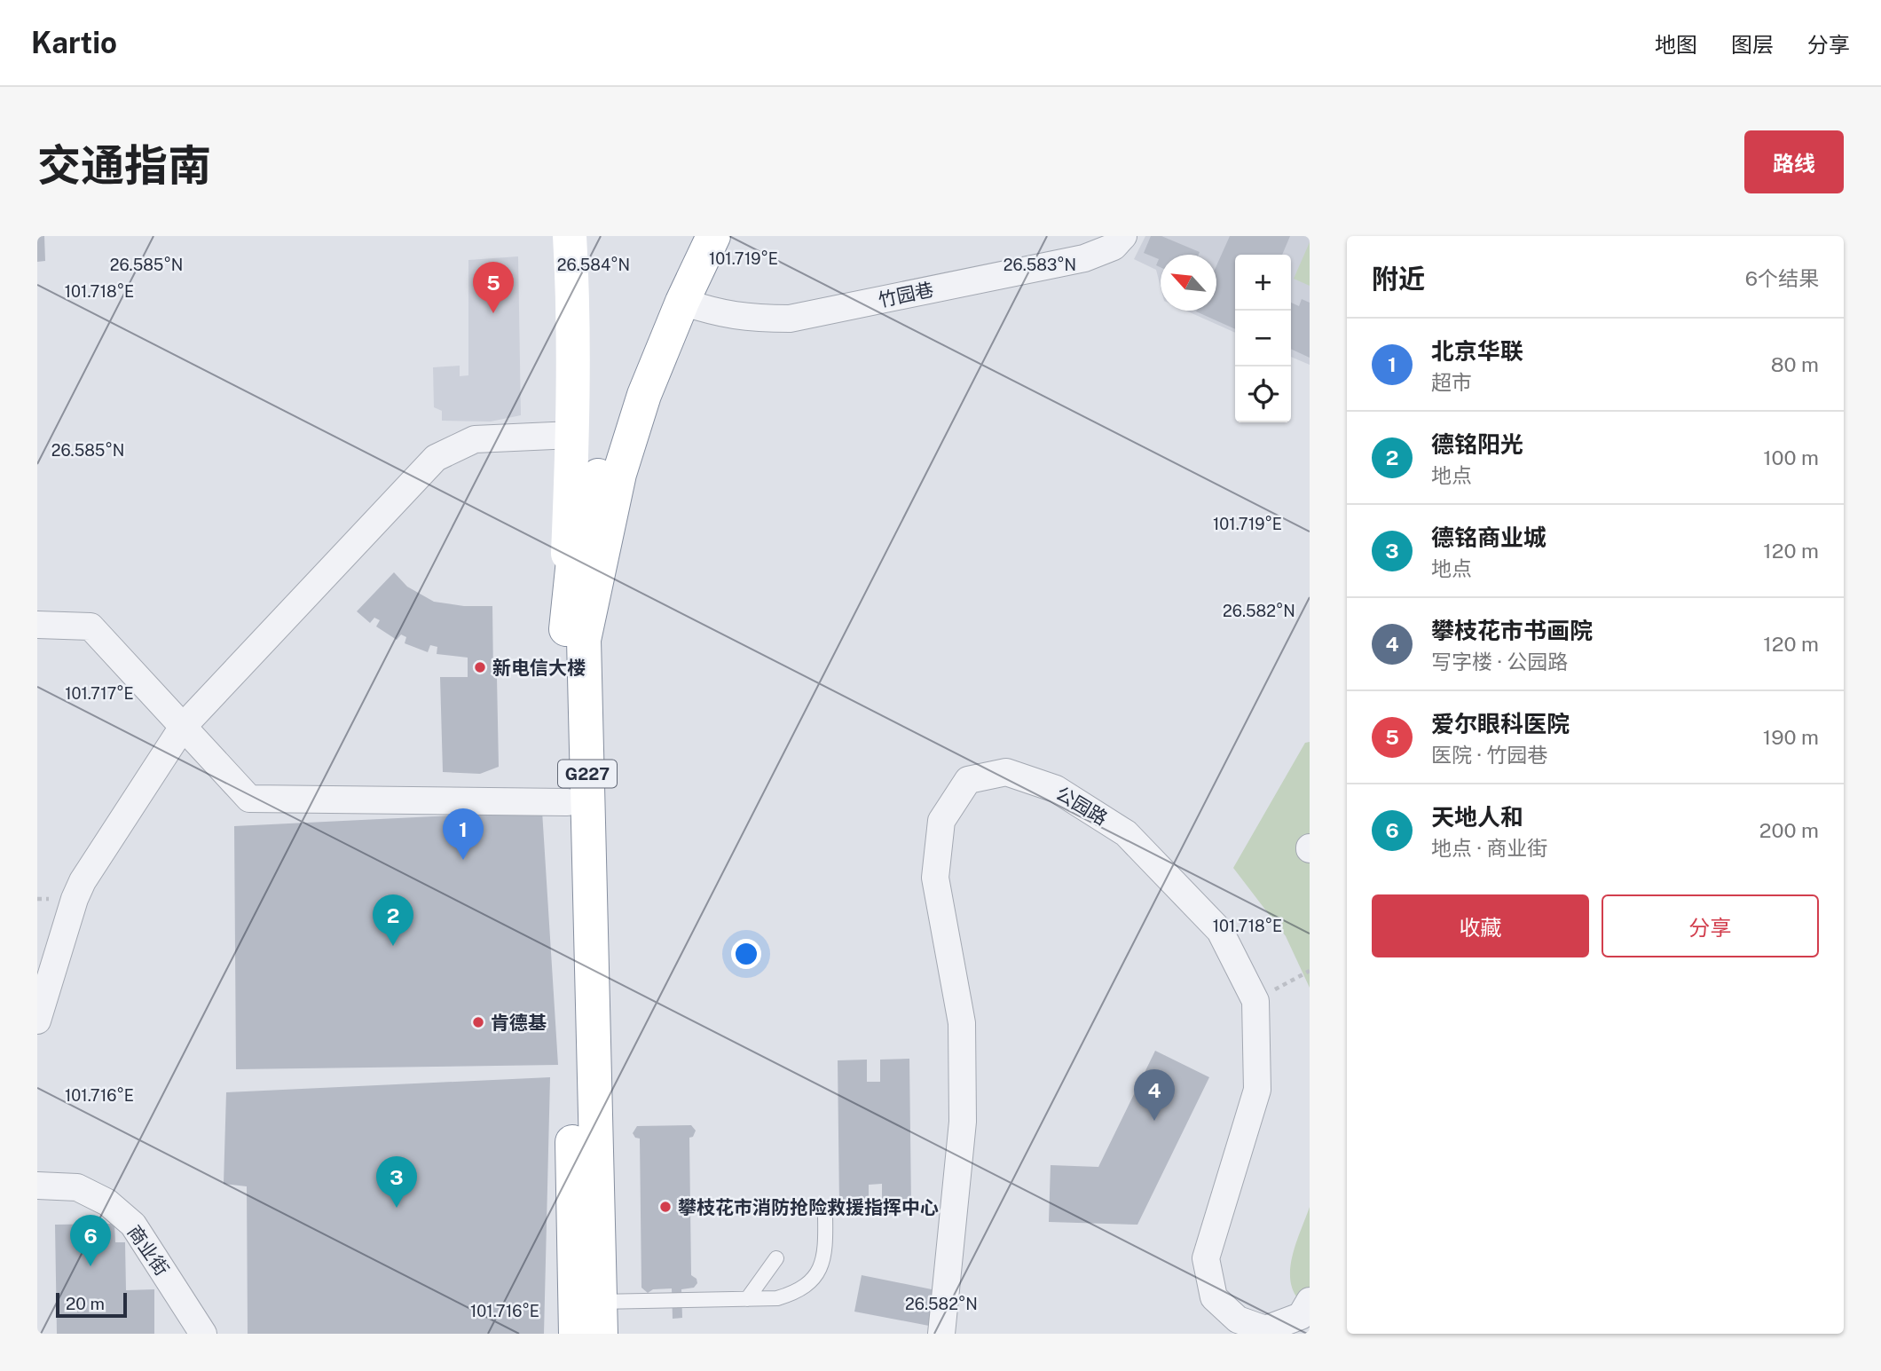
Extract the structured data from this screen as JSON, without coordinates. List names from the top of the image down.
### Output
{
  "streets": {
    "main road": ["G227"],
    "street": ["竹园巷", "公园路", "商业街"]
  },
  "crossings": [
    ["竹园巷", "G227"]
  ],
  "places": ["新电信大楼", "肯德基", "攀枝花市消防抢险救援指挥中心"],
  "scale_bar": "20 m",
  "north": "top left",
  "page": {
    "header": "Kartio",
    "nav": ["地图", "图层", "分享"],
    "title": "交通指南",
    "buttons": [
      "路线",
      ["收藏", "分享"]
    ],
    "heading": ["附近", "6个结果"],
    "map_buttons": ["+", "−"],
    "pins": [
      "5",
      "1",
      "2",
      "4",
      "3",
      "6"
    ],
    "list": [
      {
        "mark": "1",
        "name": "北京华联",
        "note": "超市",
        "value": "80 m"
      },
      {
        "mark": "2",
        "name": "德铭阳光",
        "note": "地点",
        "value": "100 m"
      },
      {
        "mark": "3",
        "name": "德铭商业城",
        "note": "地点",
        "value": "120 m"
      },
      {
        "mark": "4",
        "name": "攀枝花市书画院",
        "note": "写字楼 · 公园路",
        "value": "120 m"
      },
      {
        "mark": "5",
        "name": "爱尔眼科医院",
        "note": "医院 · 竹园巷",
        "value": "190 m"
      },
      {
        "mark": "6",
        "name": "天地人和",
        "note": "地点 · 商业街",
        "value": "200 m"
      }
    ],
    "scale": "20 m"
  },
  "coordinates": [
    "101.719°E",
    "26.585°N",
    "26.584°N",
    "26.583°N",
    "101.718°E",
    "26.582°N",
    "101.717°E",
    "101.716°E"
  ]
}
